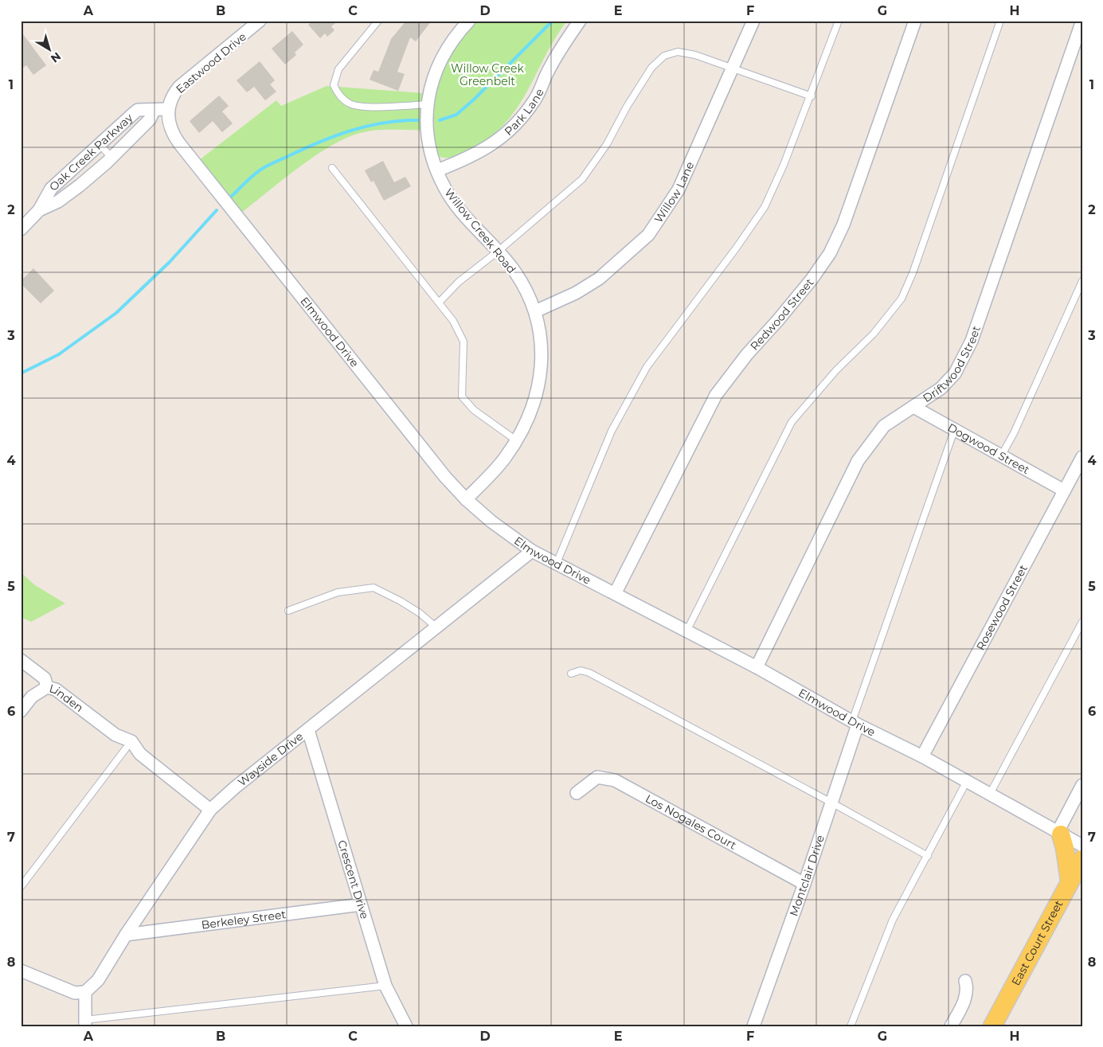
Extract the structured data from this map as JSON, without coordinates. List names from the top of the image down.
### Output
{
  "streets": {
    "main road": ["East Court Street"],
    "street": [
      "Eastwood Drive",
      "Park Lane",
      "Oak Creek Parkway",
      "Willow Lane",
      "Willow Creek Road",
      "Redwood Street",
      "Elmwood Drive",
      "Driftwood Street",
      "Dogwood Street",
      "Rosewood Street",
      "Linden",
      "Wayside Drive",
      "Los Nogales Court",
      "Montclair Drive",
      "Crescent Drive",
      "Berkeley Street"
    ]
  },
  "crossings": [
    ["Eastwood Drive", "Oak Creek Parkway"],
    ["Eastwood Drive", "Elmwood Drive"],
    ["Park Lane", "Willow Creek Road"],
    ["Oak Creek Parkway", "Elmwood Drive"],
    ["Willow Lane", "Willow Creek Road"],
    ["Willow Creek Road", "Elmwood Drive"],
    ["Redwood Street", "Elmwood Drive"],
    ["Elmwood Drive", "Driftwood Street"],
    ["Elmwood Drive", "Rosewood Street"],
    ["Elmwood Drive", "Wayside Drive"],
    ["Elmwood Drive", "Montclair Drive"],
    ["Driftwood Street", "Dogwood Street"],
    ["Dogwood Street", "Rosewood Street"],
    ["Linden", "Wayside Drive"],
    ["Wayside Drive", "Crescent Drive"],
    ["Wayside Drive", "Berkeley Street"],
    ["Los Nogales Court", "Montclair Drive"],
    ["Crescent Drive", "Berkeley Street"]
  ],
  "parks": ["Willow Creek Greenbelt"],
  "north": "bottom right",
  "grid": {
    "columns": [
      "A",
      "B",
      "C",
      "D",
      "E",
      "F",
      "G",
      "H"
    ],
    "rows": [
      "1",
      "2",
      "3",
      "4",
      "5",
      "6",
      "7",
      "8"
    ]
  }
}
